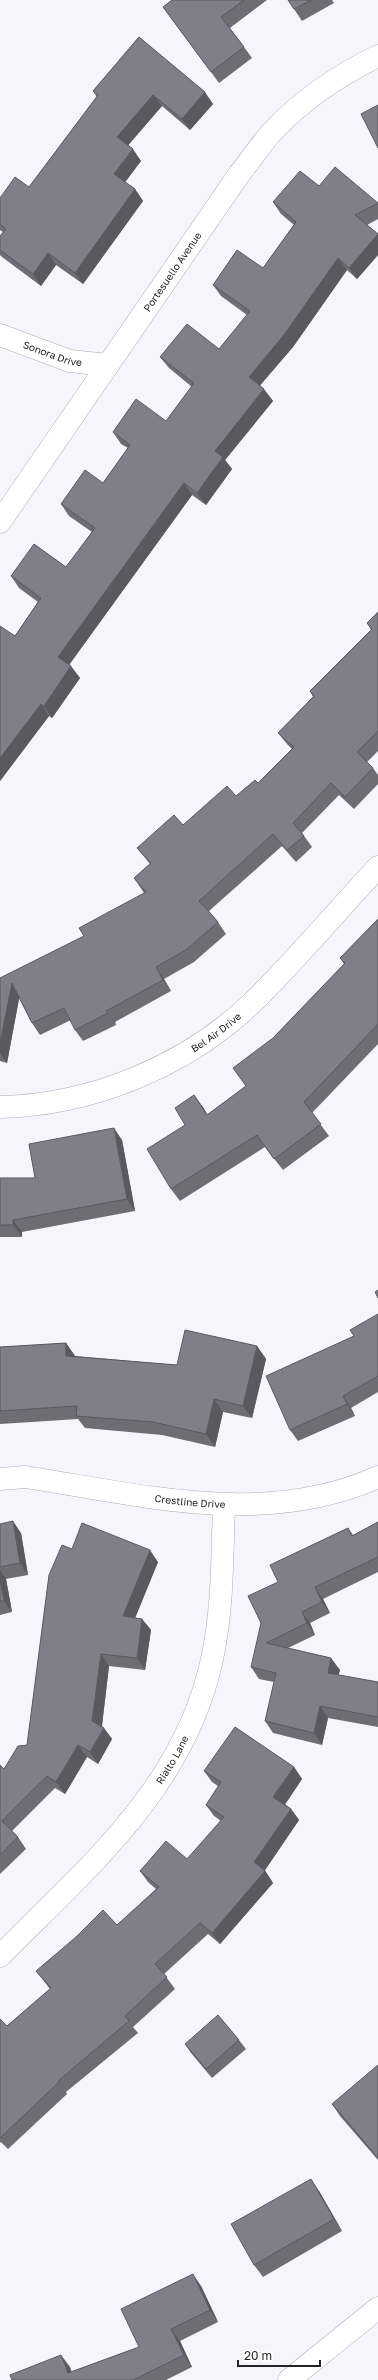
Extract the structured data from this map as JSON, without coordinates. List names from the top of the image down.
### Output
{
  "streets": {
    "street": [
      "Portesuello Avenue",
      "Sonora Drive",
      "Bel Air Drive",
      "Crestline Drive",
      "Rialto Lane"
    ]
  },
  "crossings": [
    ["Portesuello Avenue", "Sonora Drive"],
    ["Crestline Drive", "Rialto Lane"]
  ],
  "scale_bar": "20 m"
}
